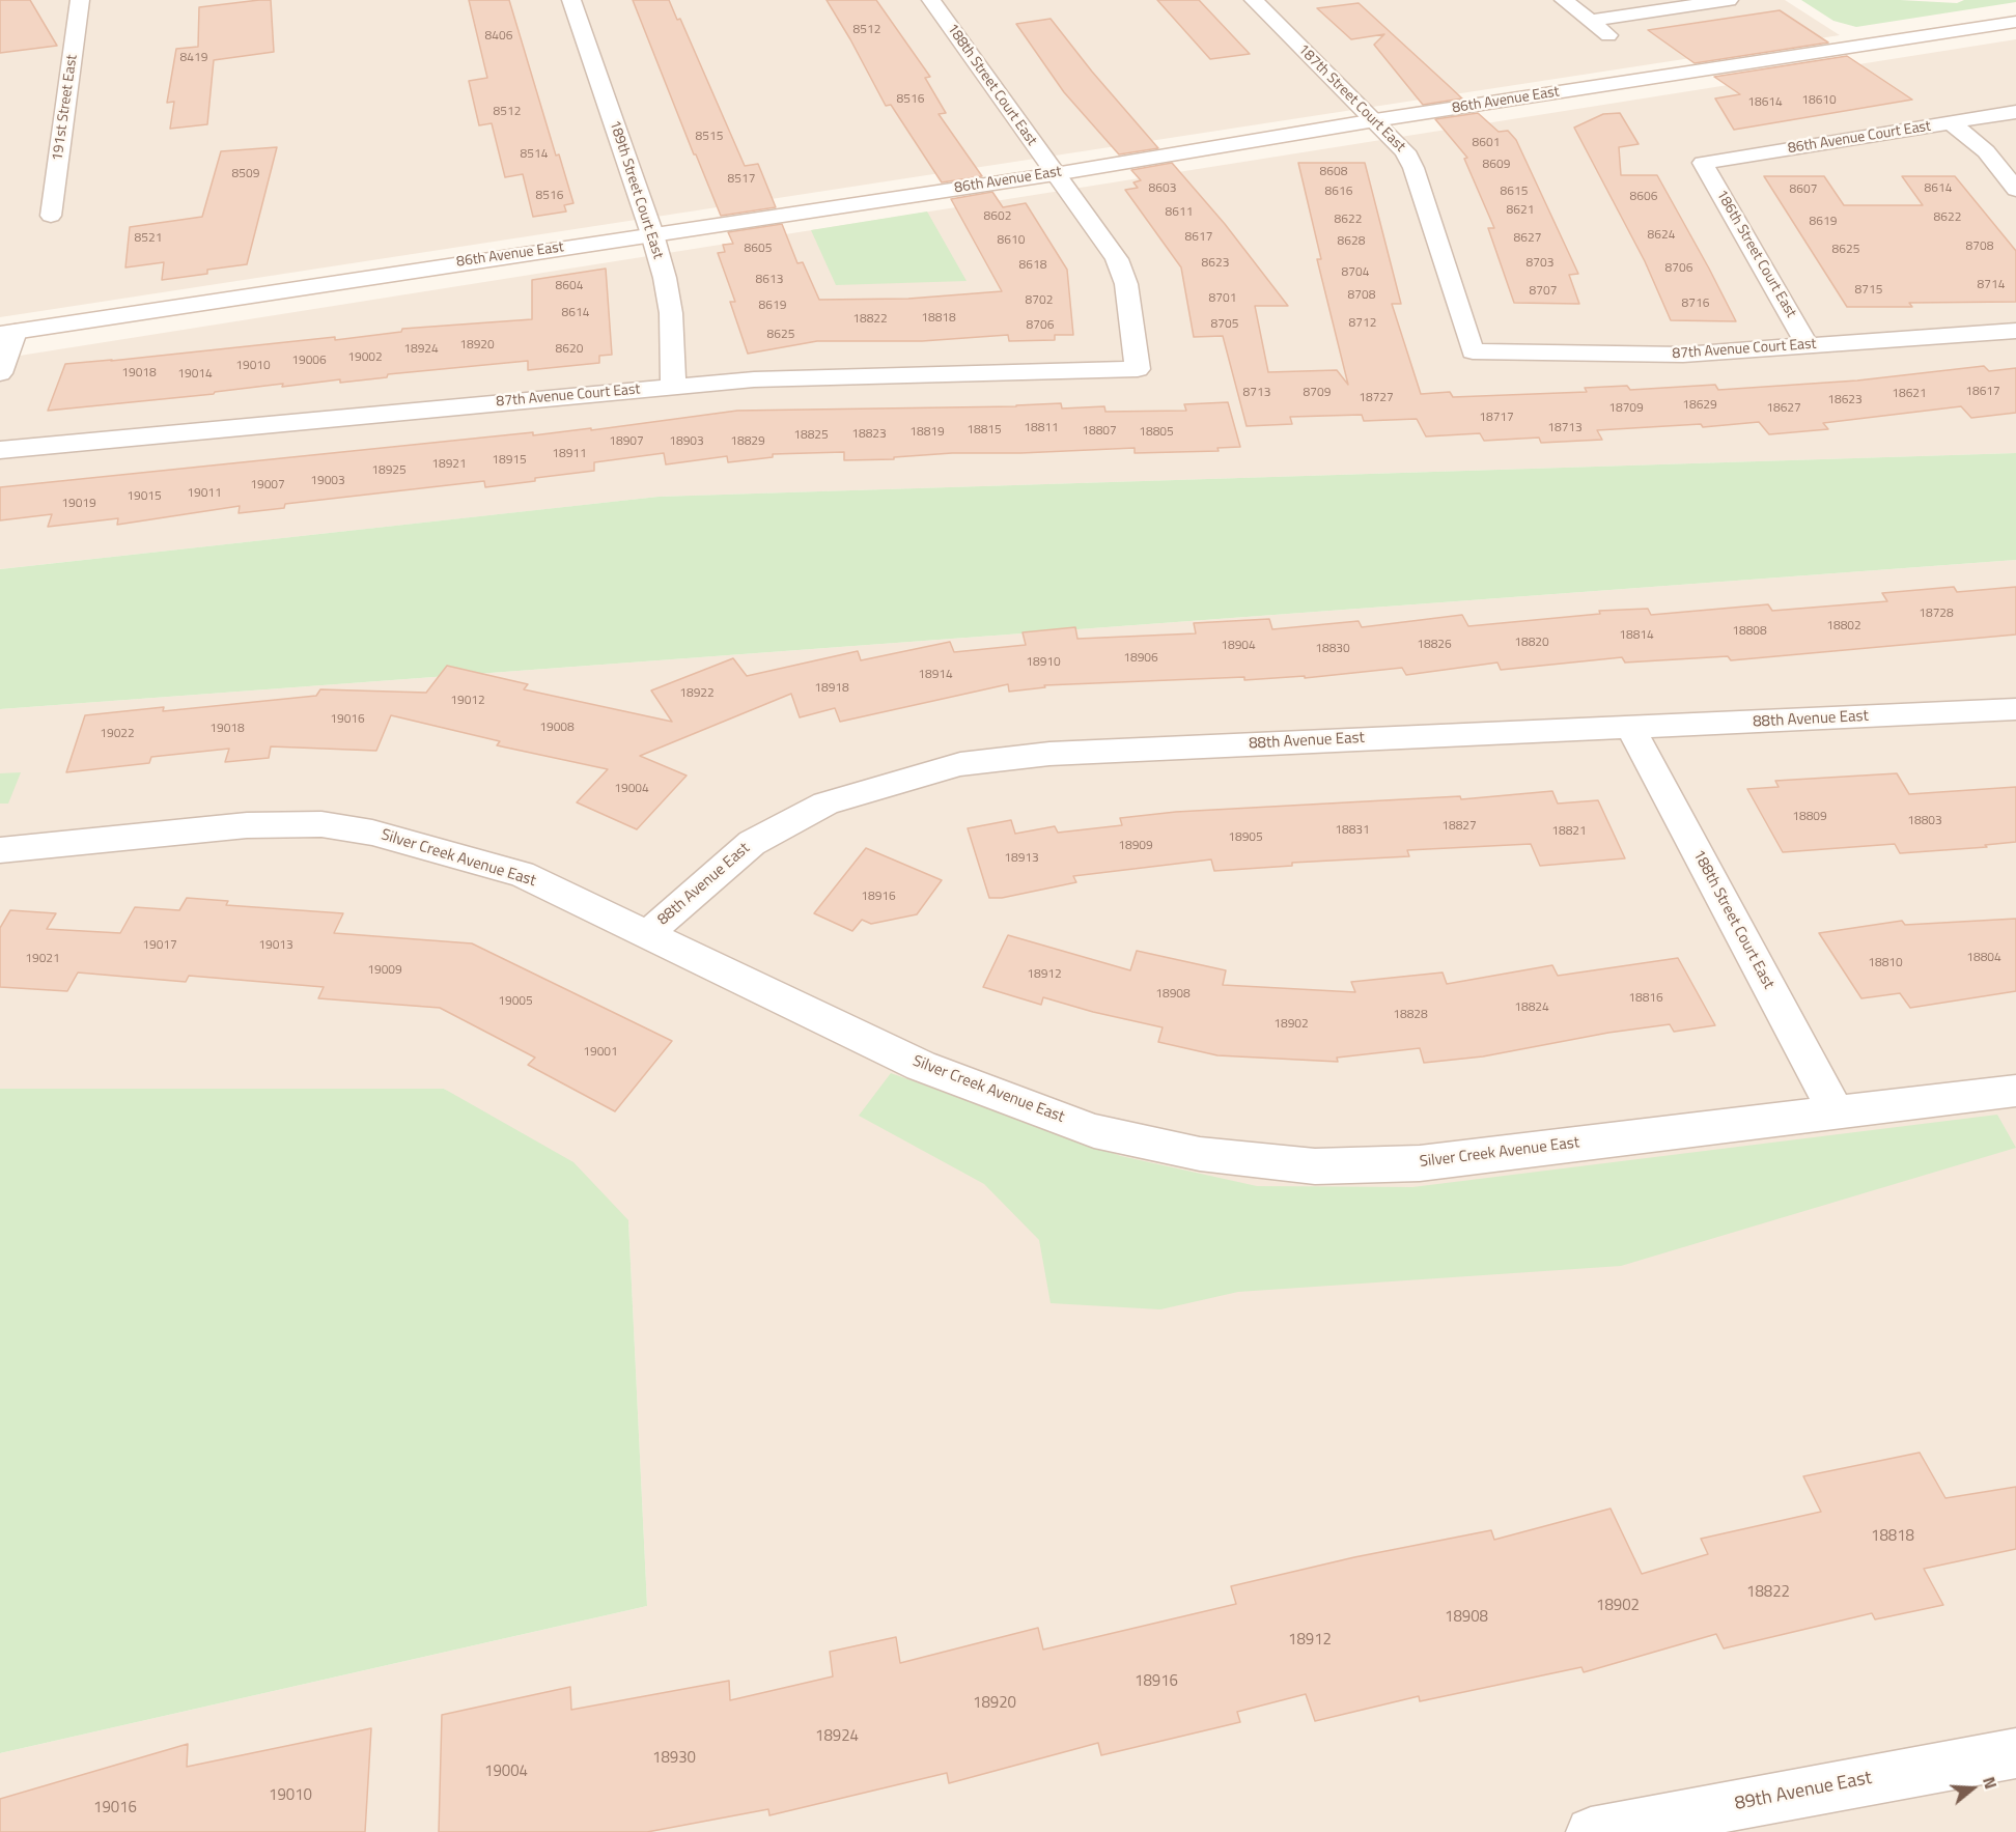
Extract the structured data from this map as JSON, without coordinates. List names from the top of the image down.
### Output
{
  "streets": {
    "street": [
      "188th Street Court East",
      "187th Street Court East",
      "86th Avenue East",
      "191st Street East",
      "86th Avenue Court East",
      "189th Street Court East",
      "186th Street Court East",
      "87th Avenue Court East",
      "88th Avenue East",
      "Silver Creek Avenue East",
      "89th Avenue East"
    ]
  },
  "crossings": [
    ["188th Street Court East", "86th Avenue East"],
    ["188th Street Court East", "87th Avenue Court East"],
    ["188th Street Court East", "88th Avenue East"],
    ["188th Street Court East", "Silver Creek Avenue East"],
    ["187th Street Court East", "86th Avenue East"],
    ["187th Street Court East", "87th Avenue Court East"],
    ["86th Avenue East", "189th Street Court East"],
    ["86th Avenue Court East", "186th Street Court East"],
    ["189th Street Court East", "87th Avenue Court East"],
    ["186th Street Court East", "87th Avenue Court East"],
    ["88th Avenue East", "Silver Creek Avenue East"]
  ],
  "house_numbers": [
    "8512",
    "8406",
    "8419",
    "8516",
    "18610",
    "18614",
    "8512",
    "8515",
    "8601",
    "8514",
    "8609",
    "8608",
    "8509",
    "8517",
    "8603",
    "8614",
    "8607",
    "8616",
    "8615",
    "8516",
    "8606",
    "8621",
    "8611",
    "8602",
    "8622",
    "8622",
    "8619",
    "8624",
    "8617",
    "8521",
    "8627",
    "8610",
    "8628",
    "8708",
    "8605",
    "8625",
    "8623",
    "8703",
    "8618",
    "8706",
    "8704",
    "8613",
    "8714",
    "8604",
    "8715",
    "8707",
    "8708",
    "8701",
    "8702",
    "8716",
    "8619",
    "8614",
    "18818",
    "18822",
    "8712",
    "8705",
    "8706",
    "8625",
    "18920",
    "18924",
    "8620",
    "19002",
    "19006",
    "19010",
    "19018",
    "19014",
    "18617",
    "8713",
    "8709",
    "18621",
    "18727",
    "18623",
    "18629",
    "18709",
    "18627",
    "18717",
    "18811",
    "18713",
    "18815",
    "18807",
    "18819",
    "18805",
    "18823",
    "18825",
    "18907",
    "18903",
    "18829",
    "18911",
    "18915",
    "18921",
    "18925",
    "19003",
    "19007",
    "19011",
    "19015",
    "19019",
    "18728",
    "18802",
    "18808",
    "18814",
    "18820",
    "18826",
    "18904",
    "18830",
    "18906",
    "18910",
    "18914",
    "18918",
    "18922",
    "19012",
    "19016",
    "19008",
    "19018",
    "19022",
    "19004",
    "18809",
    "18803",
    "18827",
    "18831",
    "18821",
    "18905",
    "18909",
    "18913",
    "18916",
    "19017",
    "19013",
    "18804",
    "19021",
    "18810",
    "19009",
    "18912",
    "18908",
    "18816",
    "19005",
    "18824",
    "18828",
    "18902",
    "19001",
    "18818",
    "18822",
    "18902",
    "18908",
    "18912",
    "18916",
    "18920",
    "18924",
    "18930",
    "19004",
    "19010",
    "19016"
  ],
  "north": "right"
}
